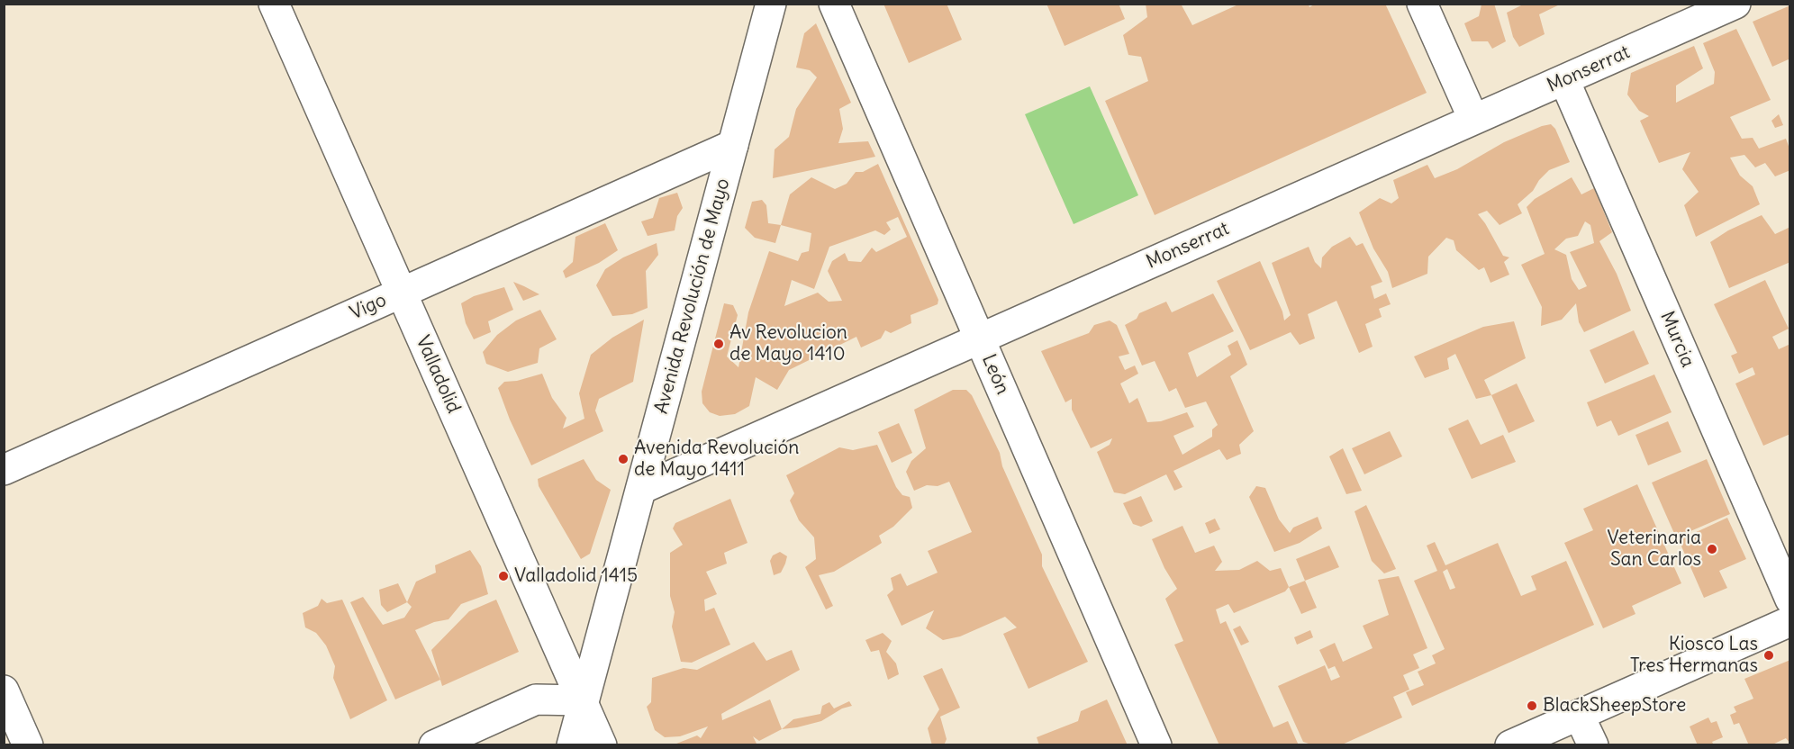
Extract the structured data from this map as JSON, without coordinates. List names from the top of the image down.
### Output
{
  "streets": {
    "street": [
      "Monserrat",
      "Avenida Revolución de Mayo",
      "Vigo",
      "Murcia",
      "Valladolid",
      "León"
    ]
  },
  "crossings": [
    ["Monserrat", "Avenida Revolución de Mayo"],
    ["Monserrat", "Murcia"],
    ["Monserrat", "León"],
    ["Avenida Revolución de Mayo", "Vigo"],
    ["Avenida Revolución de Mayo", "Valladolid"],
    ["Vigo", "Valladolid"]
  ],
  "places": [
    "Av Revolucion de Mayo 1410",
    "Avenida Revolución de Mayo 1411",
    "Veterinaria San Carlos",
    "Valladolid 1415",
    "Kiosco Las Tres Hermanas",
    "BlackSheepStore"
  ]
}
